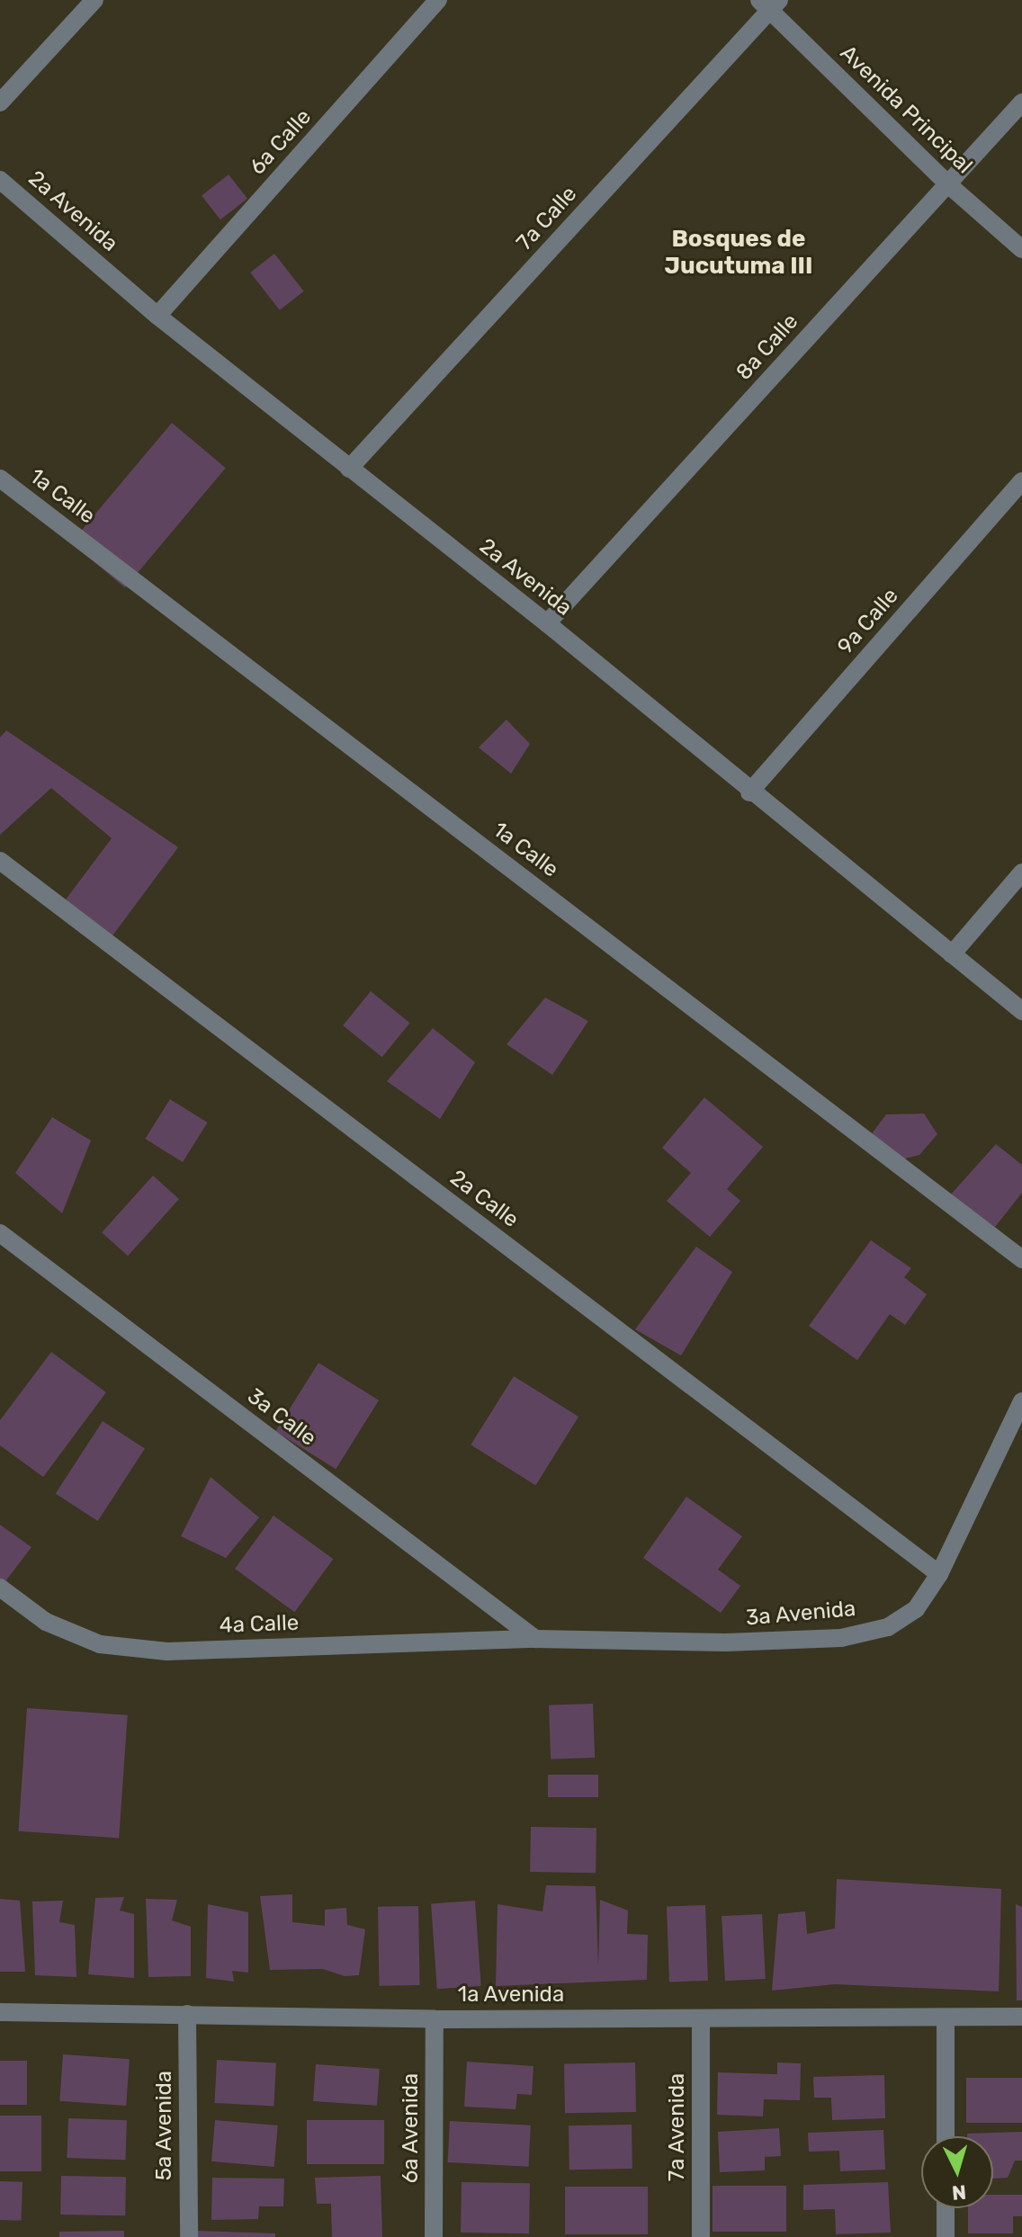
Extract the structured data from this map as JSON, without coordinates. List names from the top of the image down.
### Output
{
  "streets": {
    "street": [
      "Avenida Principal",
      "6a Calle",
      "2a Avenida",
      "7a Calle",
      "8a Calle",
      "1a Calle",
      "9a Calle",
      "2a Calle",
      "3a Calle",
      "3a Avenida",
      "4a Calle",
      "1a Avenida",
      "5a Avenida",
      "7a Avenida",
      "6a Avenida"
    ]
  },
  "crossings": [
    ["Avenida Principal", "7a Calle"],
    ["Avenida Principal", "8a Calle"],
    ["6a Calle", "2a Avenida"],
    ["2a Avenida", "7a Calle"],
    ["2a Avenida", "8a Calle"],
    ["2a Avenida", "9a Calle"],
    ["2a Calle", "3a Avenida"],
    ["3a Calle", "3a Avenida"],
    ["3a Calle", "4a Calle"],
    ["3a Avenida", "4a Calle"],
    ["1a Avenida", "5a Avenida"],
    ["1a Avenida", "7a Avenida"],
    ["1a Avenida", "6a Avenida"]
  ],
  "districts": ["Bosques de Jucutuma III"],
  "north": "bottom"
}
